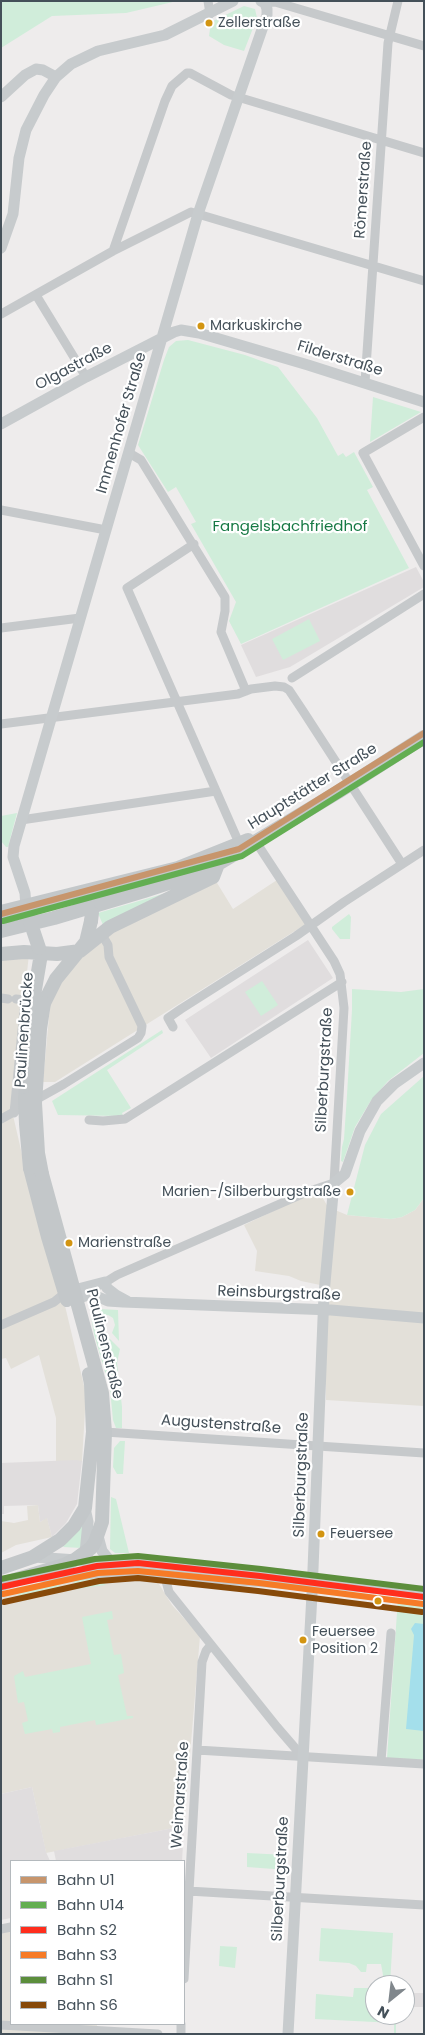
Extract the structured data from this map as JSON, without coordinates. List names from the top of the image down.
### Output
{
  "streets": {
    "main road": ["Hauptstätter Straße", "Paulinenbrücke", "Paulinenstraße"],
    "street": [
      "Römerstraße",
      "Filderstraße",
      "Olgastraße",
      "Immenhofer Straße",
      "Silberburgstraße",
      "Reinsburgstraße",
      "Augustenstraße",
      "Weimarstraße"
    ]
  },
  "crossings": [
    ["Römerstraße", "Filderstraße"],
    ["Filderstraße", "Olgastraße"],
    ["Filderstraße", "Immenhofer Straße"],
    ["Olgastraße", "Immenhofer Straße"],
    ["Hauptstätter Straße", "Paulinenbrücke"],
    ["Hauptstätter Straße", "Silberburgstraße"],
    ["Paulinenbrücke", "Paulinenstraße"],
    ["Silberburgstraße", "Reinsburgstraße"],
    ["Silberburgstraße", "Augustenstraße"],
    ["Paulinenstraße", "Augustenstraße"]
  ],
  "parks": ["Fangelsbachfriedhof"],
  "places": [
    "Zellerstraße",
    "Markuskirche",
    "Marien-/Silberburgstraße",
    "Marienstraße",
    "Feuersee",
    "Feuersee Position 2"
  ],
  "lines": [
    "rail line U1",
    "rail line U14",
    "rail line S1",
    "rail line S2",
    "rail line S3",
    "rail line S6"
  ],
  "legend": [
    "Bahn U1",
    "Bahn U14",
    "Bahn S2",
    "Bahn S3",
    "Bahn S1",
    "Bahn S6"
  ],
  "north": "bottom left"
}
